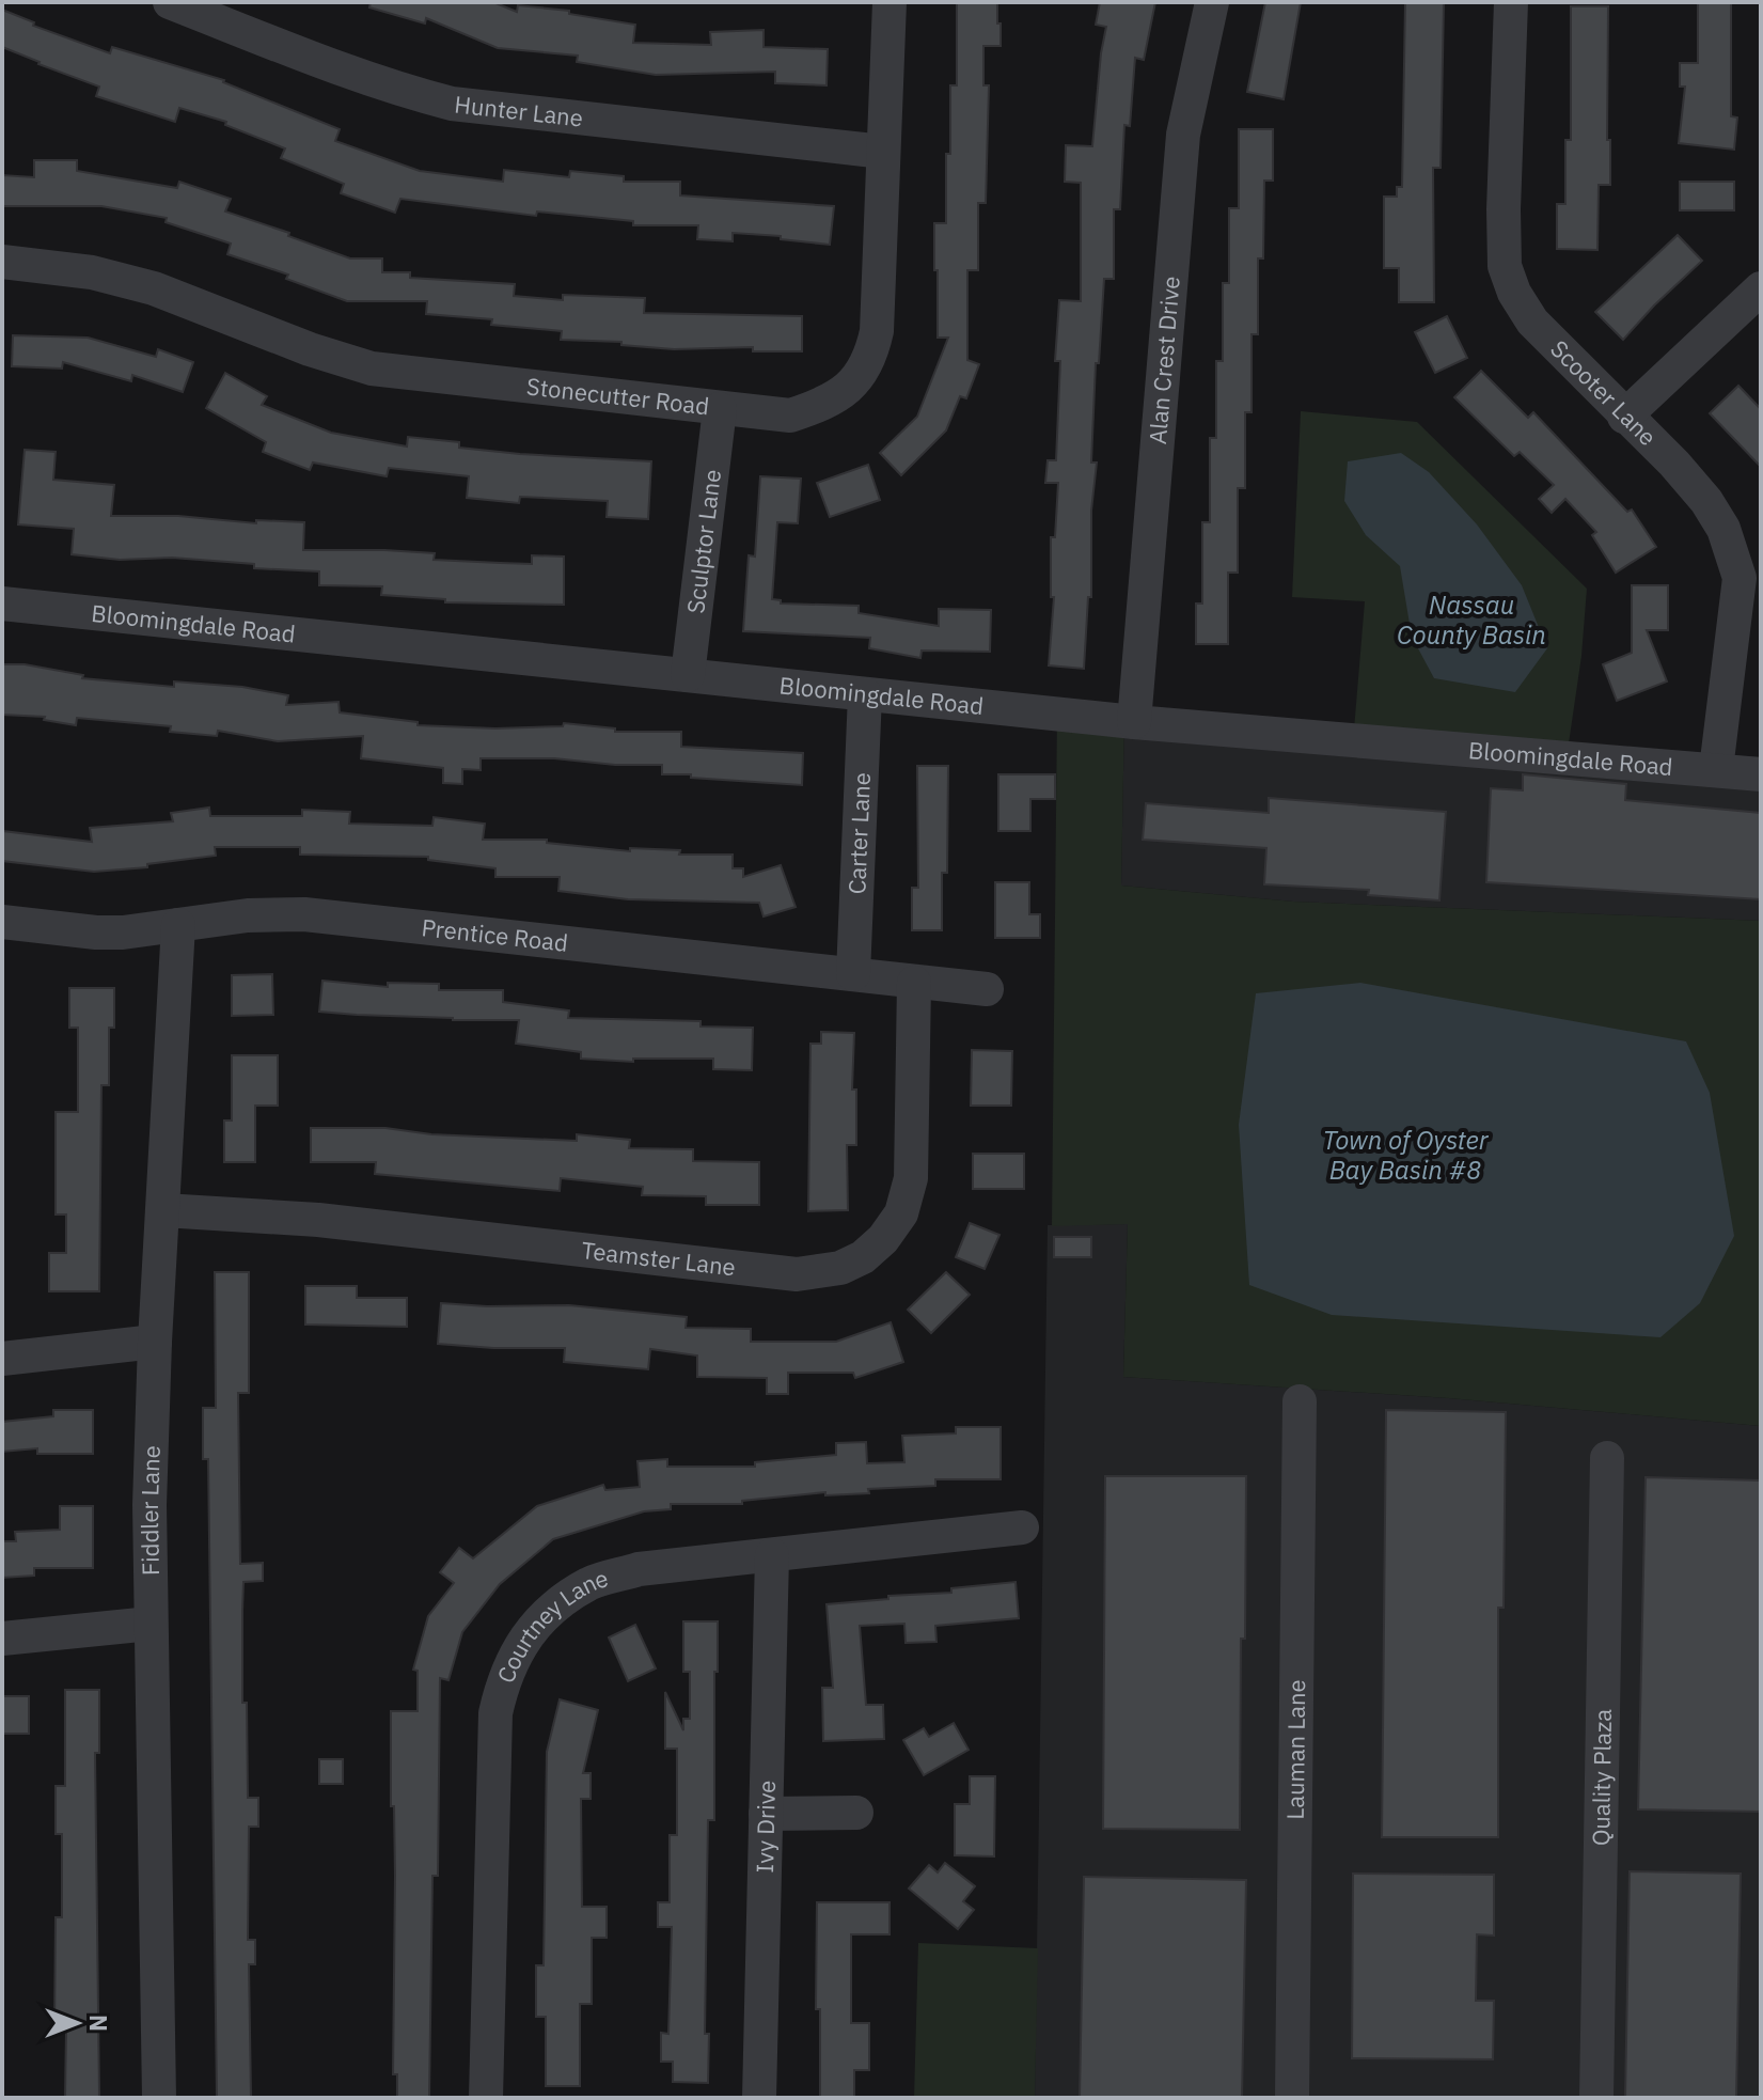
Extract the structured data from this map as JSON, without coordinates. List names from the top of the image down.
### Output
{
  "streets": {
    "street": [
      "Hunter Lane",
      "Alan Crest Drive",
      "Scooter Lane",
      "Stonecutter Road",
      "Sculptor Lane",
      "Bloomingdale Road",
      "Carter Lane",
      "Prentice Road",
      "Teamster Lane",
      "Fiddler Lane",
      "Courtney Lane",
      "Lauman Lane",
      "Quality Plaza",
      "Ivy Drive"
    ]
  },
  "crossings": [
    ["Hunter Lane", "Stonecutter Road"],
    ["Alan Crest Drive", "Bloomingdale Road"],
    ["Scooter Lane", "Bloomingdale Road"],
    ["Stonecutter Road", "Sculptor Lane"],
    ["Sculptor Lane", "Bloomingdale Road"],
    ["Bloomingdale Road", "Carter Lane"],
    ["Carter Lane", "Prentice Road"],
    ["Prentice Road", "Teamster Lane"],
    ["Prentice Road", "Fiddler Lane"],
    ["Teamster Lane", "Fiddler Lane"],
    ["Courtney Lane", "Ivy Drive"]
  ],
  "water": ["Nassau County Basin", "Town of Oyster Bay Basin #8"],
  "north": "right"
}
